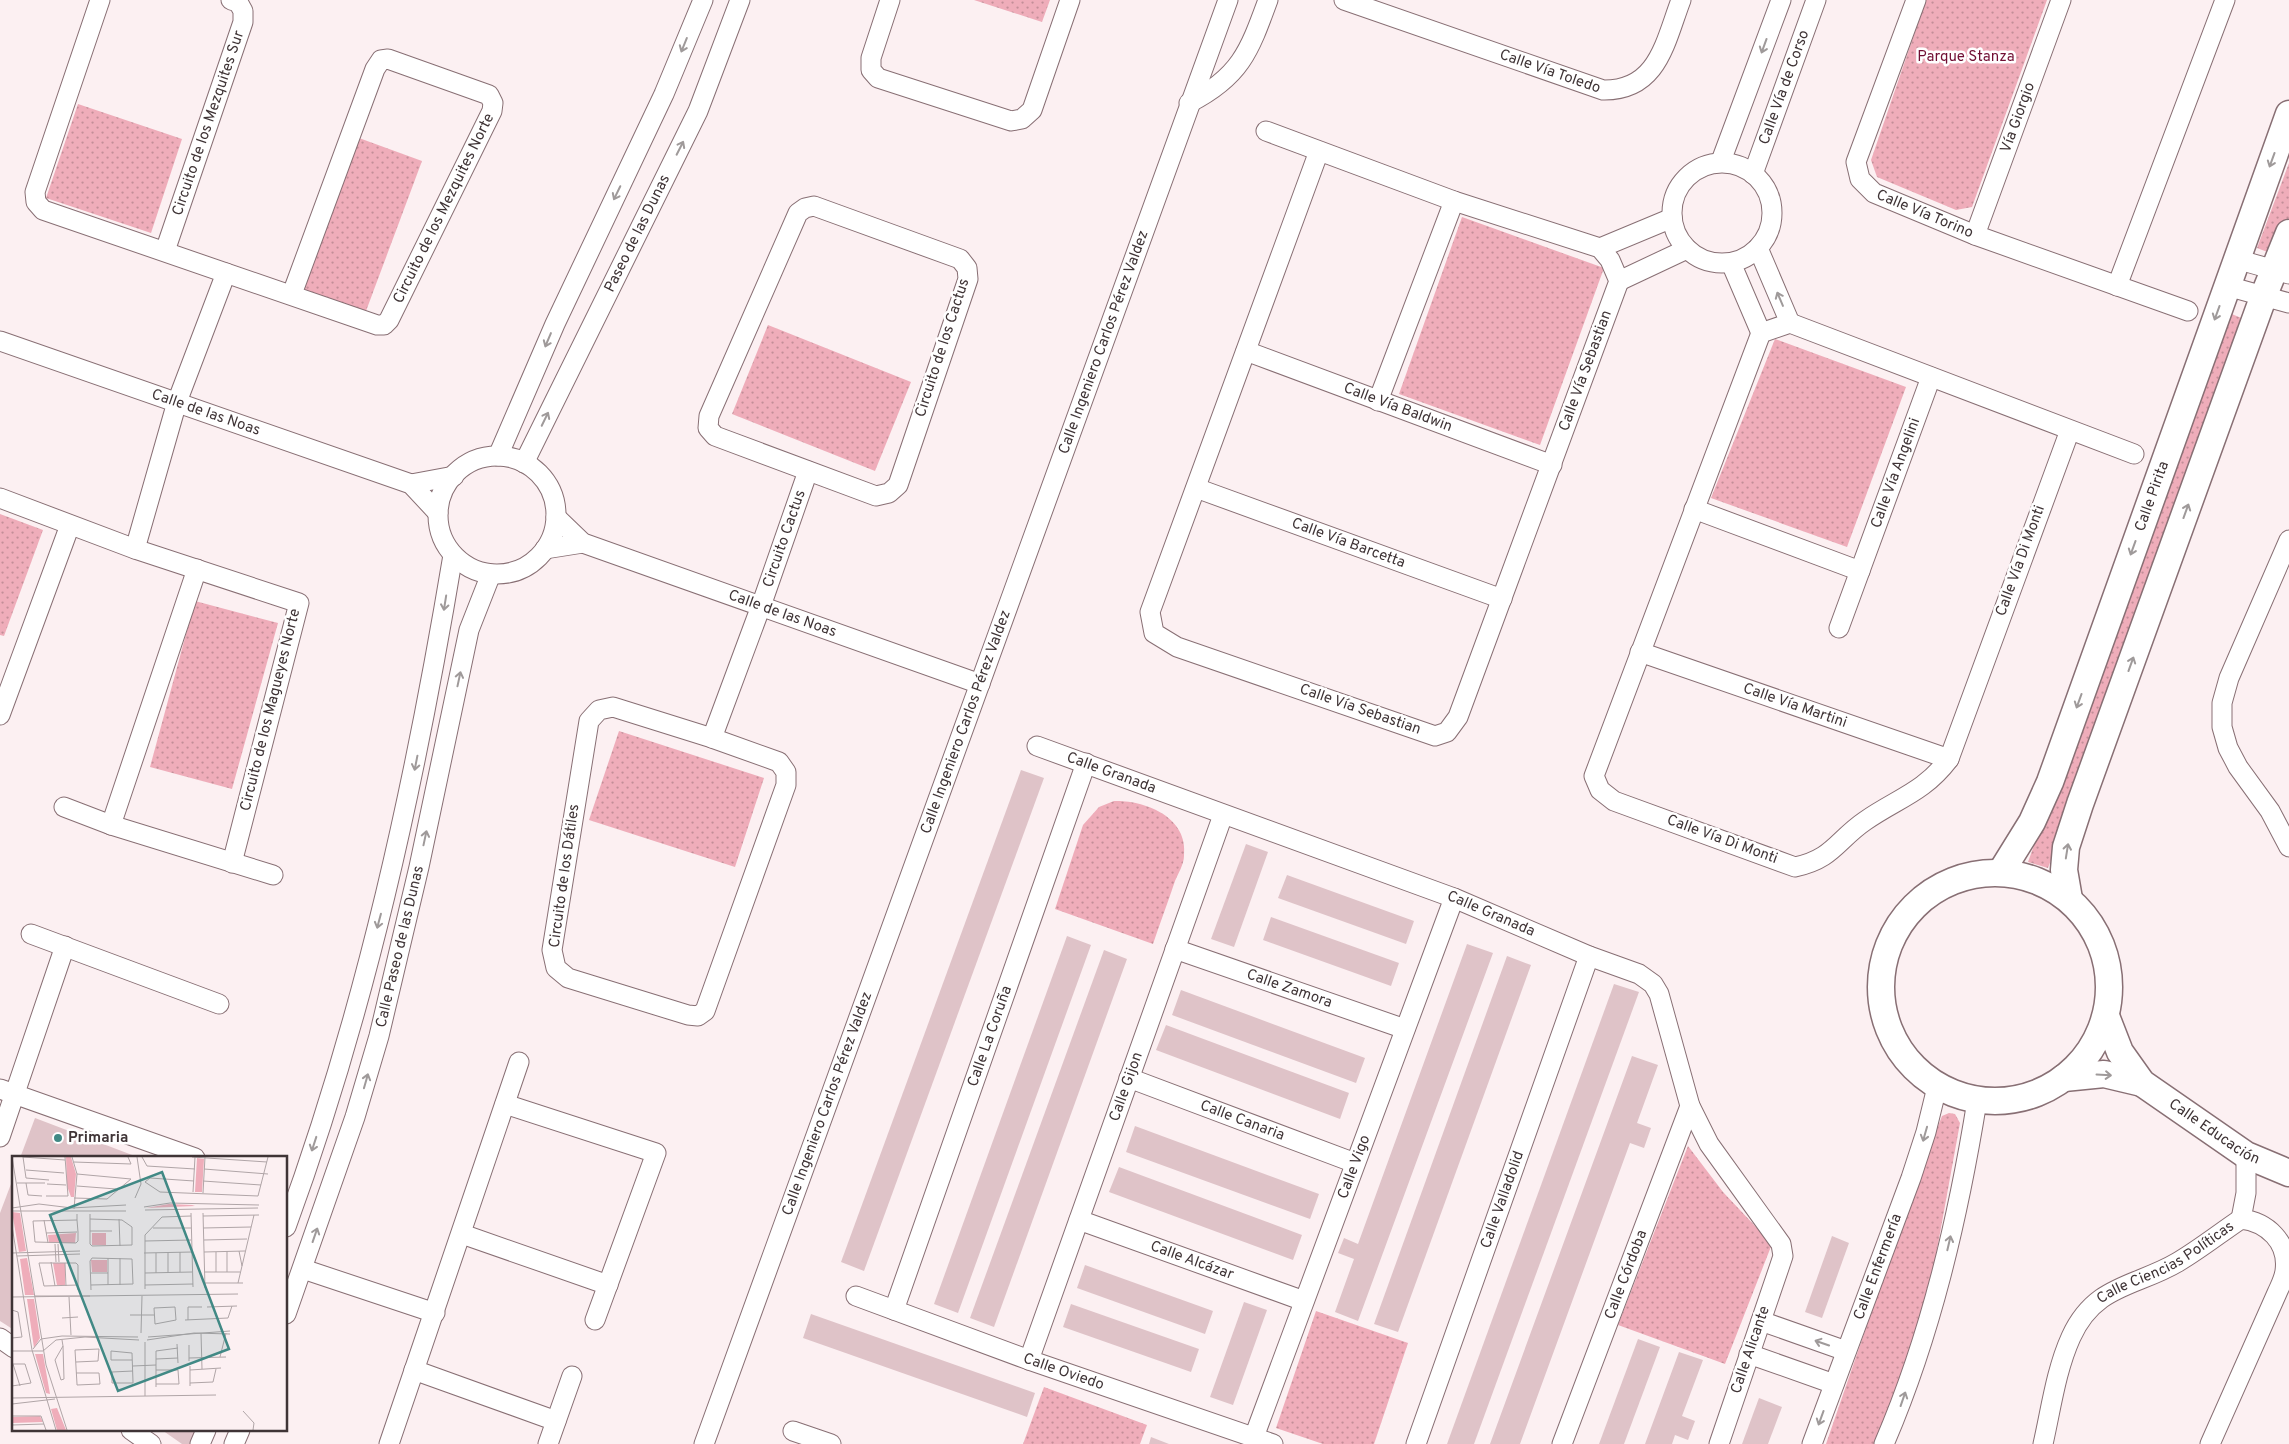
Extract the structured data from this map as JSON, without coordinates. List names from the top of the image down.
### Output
{
  "streets": {
    "street": [
      "Calle Vía Toledo",
      "Calle Vía de Corso",
      "Vía Giorgio",
      "Circuito de los Mezquites Sur",
      "Circuito de los Mezquites Norte",
      "Calle Vía Torino",
      "Paseo de las Dunas",
      "Calle Ingeniero Carlos Pérez Valdez",
      "Circuito de los Cactus",
      "Calle Vía Sebastian",
      "Calle Vía Baldwin",
      "Calle de las Noas",
      "Calle Vía Angelini",
      "Calle Pirita",
      "Circuito Cactus",
      "Calle Vía Barcetta",
      "Calle Vía Di Monti",
      "Calle Vía Martini",
      "Circuito de los Magueyes Norte",
      "Calle Granada",
      "Circuito de los Dátiles",
      "Calle Paseo de las Dunas",
      "Calle Zamora",
      "Calle La Coruña",
      "Calle Gijon",
      "Calle Canaria",
      "Calle Educación",
      "Calle Vigo",
      "Calle Valladolid",
      "Calle Alcázar",
      "Calle Ciencias Políticas",
      "Calle Enfermería",
      "Calle Córdoba",
      "Calle Alicante",
      "Calle Oviedo"
    ]
  },
  "crossings": [
    ["Vía Giorgio", "Calle Vía Torino"],
    ["Paseo de las Dunas", "Calle de las Noas"],
    ["Paseo de las Dunas", "Calle Paseo de las Dunas"],
    ["Calle Ingeniero Carlos Pérez Valdez", "Calle de las Noas"],
    ["Circuito de los Cactus", "Circuito Cactus"],
    ["Calle Vía Sebastian", "Calle Vía Baldwin"],
    ["Calle Vía Sebastian", "Calle Vía Barcetta"],
    ["Calle de las Noas", "Circuito Cactus"],
    ["Calle de las Noas", "Calle Paseo de las Dunas"],
    ["Calle Vía Di Monti", "Calle Vía Martini"],
    ["Calle Granada", "Calle La Coruña"],
    ["Calle Granada", "Calle Gijon"],
    ["Calle Granada", "Calle Vigo"],
    ["Calle Granada", "Calle Valladolid"],
    ["Calle Granada", "Calle Córdoba"],
    ["Calle Granada", "Calle Alicante"],
    ["Calle Zamora", "Calle Gijon"],
    ["Calle Zamora", "Calle Vigo"],
    ["Calle La Coruña", "Calle Oviedo"],
    ["Calle Gijon", "Calle Canaria"],
    ["Calle Gijon", "Calle Alcázar"],
    ["Calle Gijon", "Calle Oviedo"],
    ["Calle Canaria", "Calle Vigo"],
    ["Calle Vigo", "Calle Alcázar"],
    ["Calle Vigo", "Calle Oviedo"]
  ],
  "parks": ["Parque Stanza"],
  "places": ["Primaria"]
}
